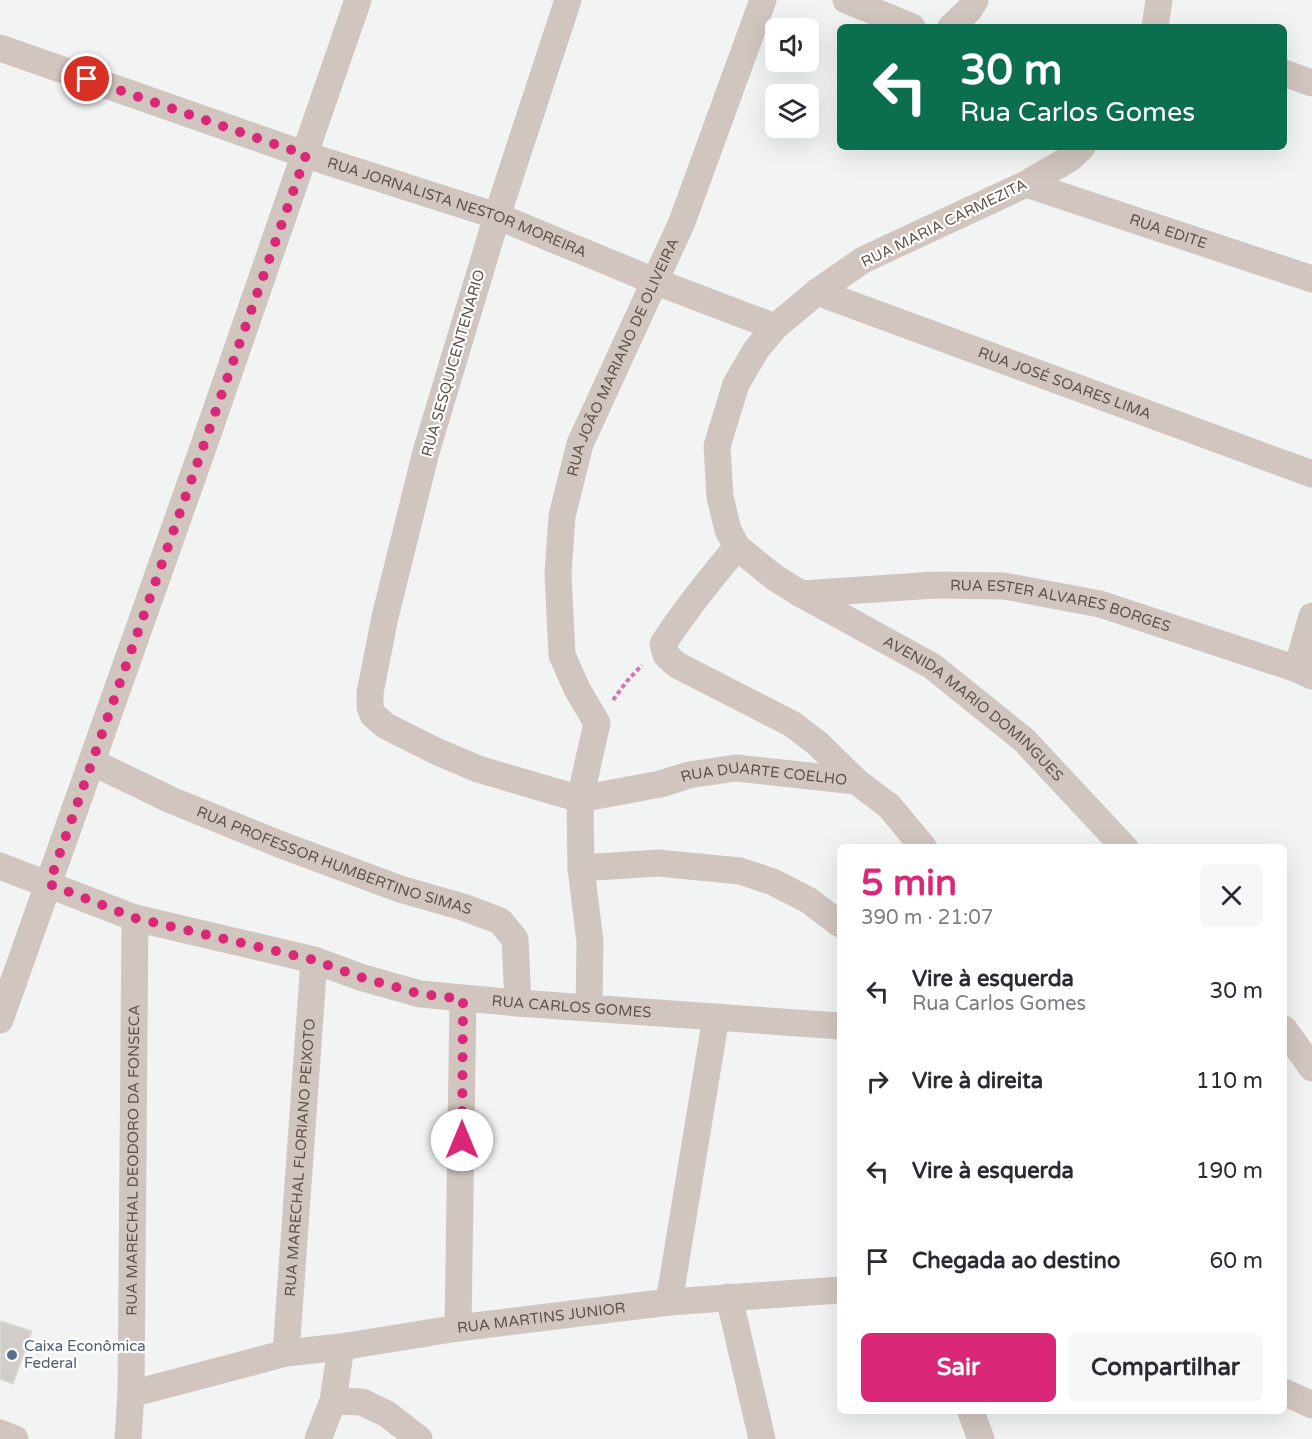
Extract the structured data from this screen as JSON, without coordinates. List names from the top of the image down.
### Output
{
  "streets": {
    "street": [
      "RUA JORNALISTA NESTOR MOREIRA",
      "RUA MARIA CARMEZITA",
      "RUA EDITE",
      "RUA JOÃO MARIANO DE OLIVEIRA",
      "RUA SESQUICENTENARIO",
      "RUA JOSÉ SOARES LIMA",
      "RUA ESTER ALVARES BORGES",
      "AVENIDA MARIO DOMINGUES",
      "RUA DUARTE COELHO",
      "RUA PROFESSOR HUMBERTINO SIMAS",
      "RUA CARLOS GOMES",
      "RUA MARECHAL FLORIANO PEIXOTO",
      "RUA MARECHAL DEODORO DA FONSECA",
      "RUA MARTINS JUNIOR"
    ]
  },
  "crossings": [
    ["RUA JORNALISTA NESTOR MOREIRA", "RUA MARIA CARMEZITA"],
    ["RUA JORNALISTA NESTOR MOREIRA", "RUA JOÃO MARIANO DE OLIVEIRA"],
    ["RUA JORNALISTA NESTOR MOREIRA", "RUA SESQUICENTENARIO"],
    ["RUA MARIA CARMEZITA", "RUA EDITE"],
    ["RUA MARIA CARMEZITA", "RUA JOSÉ SOARES LIMA"],
    ["RUA MARIA CARMEZITA", "RUA ESTER ALVARES BORGES"],
    ["RUA MARIA CARMEZITA", "AVENIDA MARIO DOMINGUES"],
    ["RUA SESQUICENTENARIO", "RUA DUARTE COELHO"],
    ["RUA ESTER ALVARES BORGES", "AVENIDA MARIO DOMINGUES"],
    ["RUA PROFESSOR HUMBERTINO SIMAS", "RUA CARLOS GOMES"],
    ["RUA CARLOS GOMES", "RUA MARECHAL FLORIANO PEIXOTO"],
    ["RUA CARLOS GOMES", "RUA MARECHAL DEODORO DA FONSECA"],
    ["RUA MARECHAL FLORIANO PEIXOTO", "RUA MARTINS JUNIOR"],
    ["RUA MARECHAL DEODORO DA FONSECA", "RUA MARTINS JUNIOR"]
  ],
  "places": ["Caixa Econômica Federal"],
  "page": {
    "turn": ["30 m", "Rua Carlos Gomes"],
    "heading": ["5 min", "390 m · 21:07"],
    "list": [
      {
        "name": "Vire à esquerda",
        "note": "Rua Carlos Gomes",
        "value": "30 m"
      },
      {
        "name": "Vire à direita",
        "value": "110 m"
      },
      {
        "name": "Vire à esquerda",
        "value": "190 m"
      },
      {
        "name": "Chegada ao destino",
        "value": "60 m"
      }
    ],
    "buttons": ["Sair", "Compartilhar"]
  }
}
